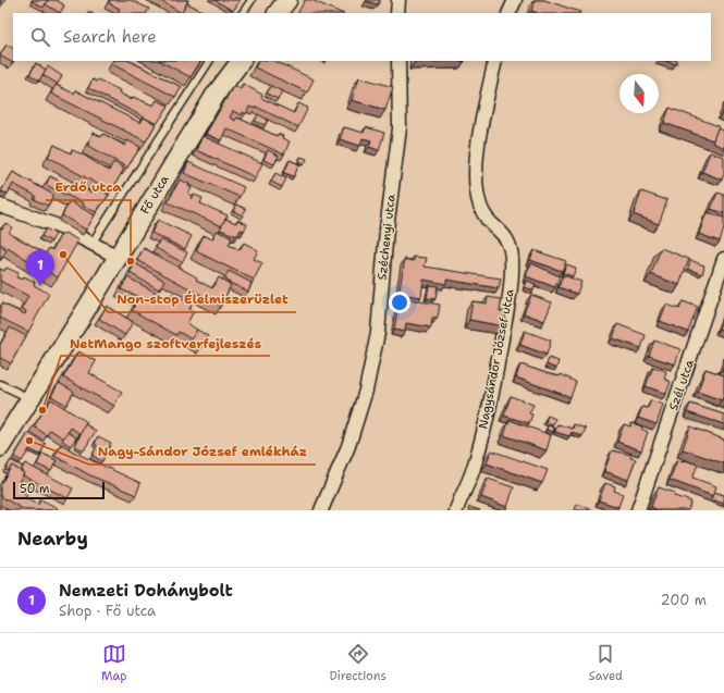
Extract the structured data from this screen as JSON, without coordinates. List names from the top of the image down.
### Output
{
  "streets": {
    "main road": ["Fő utca"],
    "street": ["Széchenyi utca", "Nagysándor József utca", "Szél utca"]
  },
  "places": [
    "Non-stop Élelmiszerüzlet",
    "Erdő utca",
    "NetMango szoftverfejleszés",
    "Nagy-Sándor József emlékház"
  ],
  "scale_bar": "50 m",
  "north": "bottom",
  "page": {
    "search": "Search here",
    "pins": "1",
    "scale": "50 m",
    "heading": "Nearby",
    "list": [
      {
        "mark": "1",
        "name": "Nemzeti Dohánybolt",
        "note": "Shop · Fő utca",
        "value": "200 m"
      }
    ],
    "nav": ["Map", "Directions", "Saved"]
  }
}
